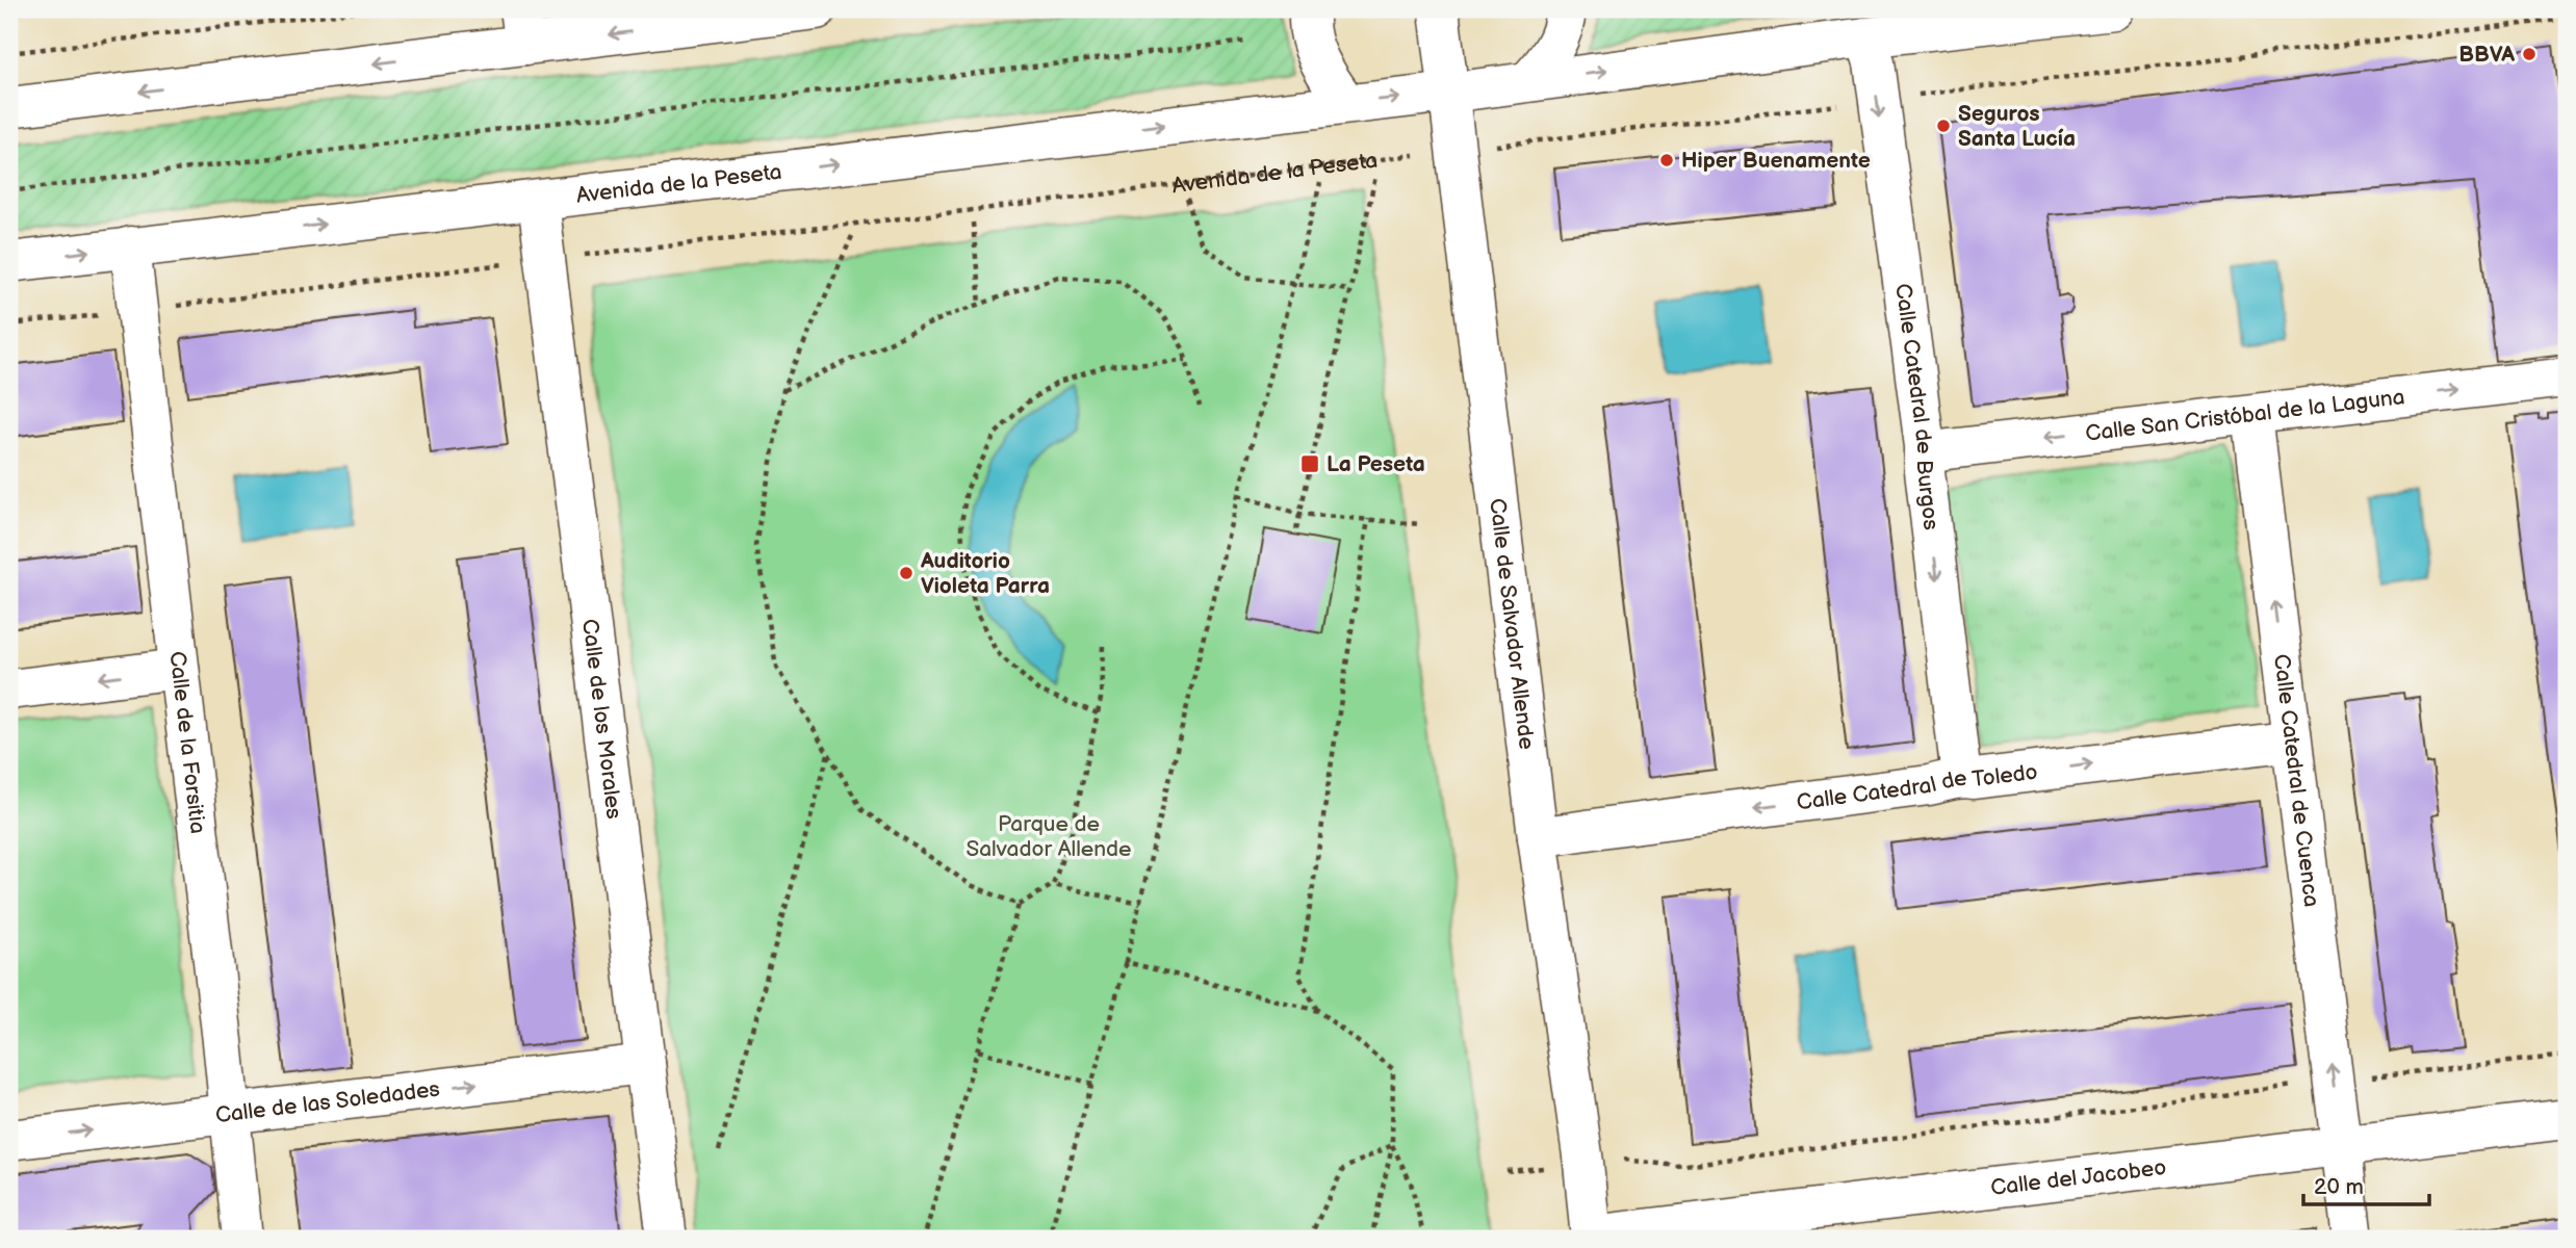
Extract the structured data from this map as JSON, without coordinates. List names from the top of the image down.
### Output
{
  "streets": {
    "street": [
      "Avenida de la Peseta",
      "Calle Catedral de Burgos",
      "Calle San Cristóbal de la Laguna",
      "Calle de Salvador Allende",
      "Calle de los Morales",
      "Calle de la Forsitia",
      "Calle Catedral de Cuenca",
      "Calle Catedral de Toledo",
      "Calle de las Soledades",
      "Calle del Jacobeo"
    ]
  },
  "crossings": [
    ["Avenida de la Peseta", "Calle Catedral de Burgos"],
    ["Avenida de la Peseta", "Calle de Salvador Allende"],
    ["Avenida de la Peseta", "Calle de los Morales"],
    ["Avenida de la Peseta", "Calle de la Forsitia"],
    ["Calle Catedral de Burgos", "Calle San Cristóbal de la Laguna"],
    ["Calle Catedral de Burgos", "Calle Catedral de Toledo"],
    ["Calle San Cristóbal de la Laguna", "Calle Catedral de Cuenca"],
    ["Calle de Salvador Allende", "Calle Catedral de Toledo"],
    ["Calle de Salvador Allende", "Calle del Jacobeo"],
    ["Calle de los Morales", "Calle de las Soledades"],
    ["Calle de la Forsitia", "Calle de las Soledades"],
    ["Calle Catedral de Cuenca", "Calle Catedral de Toledo"],
    ["Calle Catedral de Cuenca", "Calle del Jacobeo"]
  ],
  "one_way": ["Calle Catedral de Burgos", "Calle Catedral de Cuenca", "Calle de las Soledades"],
  "parks": ["Parque de Salvador Allende"],
  "places": {
    "other": [
      "BBVA",
      "Seguros Santa Lucía",
      "Hiper Buenamente",
      "Auditorio Violeta Parra"
    ],
    "transit": ["La Peseta"]
  },
  "scale_bar": "20 m"
}
